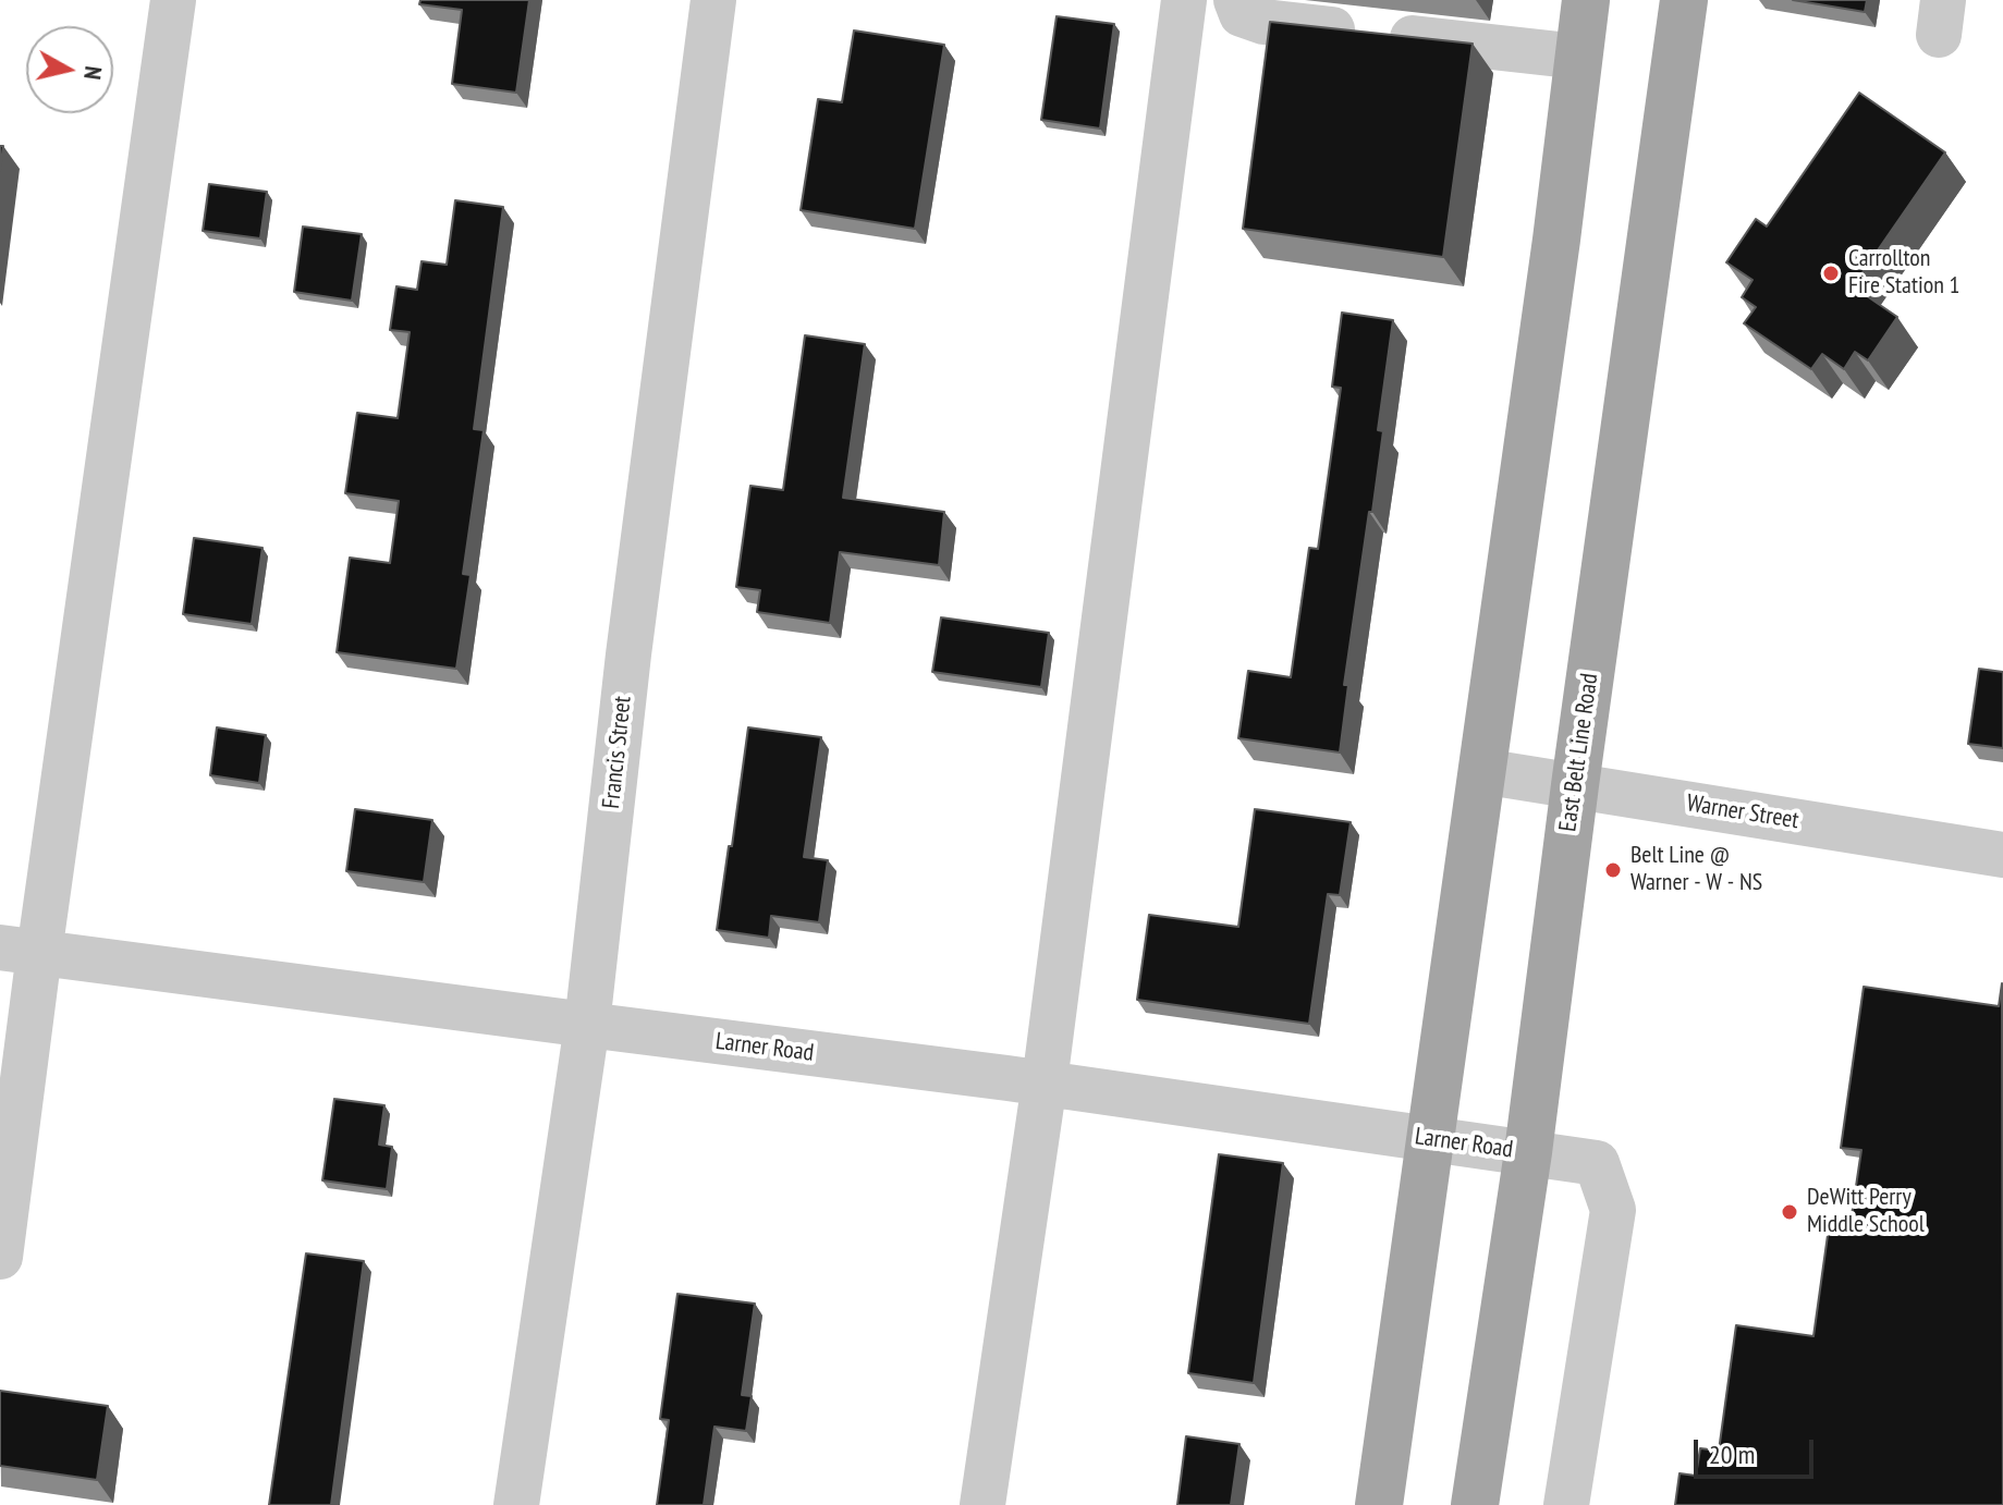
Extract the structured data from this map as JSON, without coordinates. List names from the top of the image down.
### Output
{
  "streets": {
    "main road": ["East Belt Line Road"],
    "street": ["Francis Street", "Warner Street", "Larner Road"]
  },
  "crossings": [
    ["Francis Street", "Larner Road"],
    ["East Belt Line Road", "Warner Street"],
    ["East Belt Line Road", "Larner Road"]
  ],
  "places": ["Carrollton Fire Station 1", "Belt Line @ Warner - W - NS", "DeWitt Perry Middle School"],
  "scale_bar": "20 m",
  "north": "right"
}
